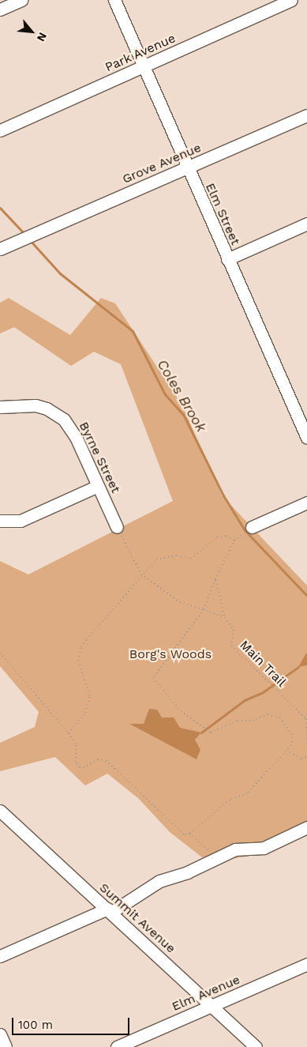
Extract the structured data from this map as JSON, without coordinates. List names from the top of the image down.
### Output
{
  "streets": {
    "street": [
      "Park Avenue",
      "Grove Avenue",
      "Elm Street",
      "Byrne Street",
      "Summit Avenue",
      "Elm Avenue"
    ],
    "path": ["Main Trail"]
  },
  "crossings": [
    ["Park Avenue", "Elm Street"],
    ["Grove Avenue", "Elm Street"],
    ["Summit Avenue", "Elm Avenue"]
  ],
  "water": ["Coles Brook"],
  "parks": ["Borg's Woods"],
  "scale_bar": "100 m",
  "north": "bottom right"
}
